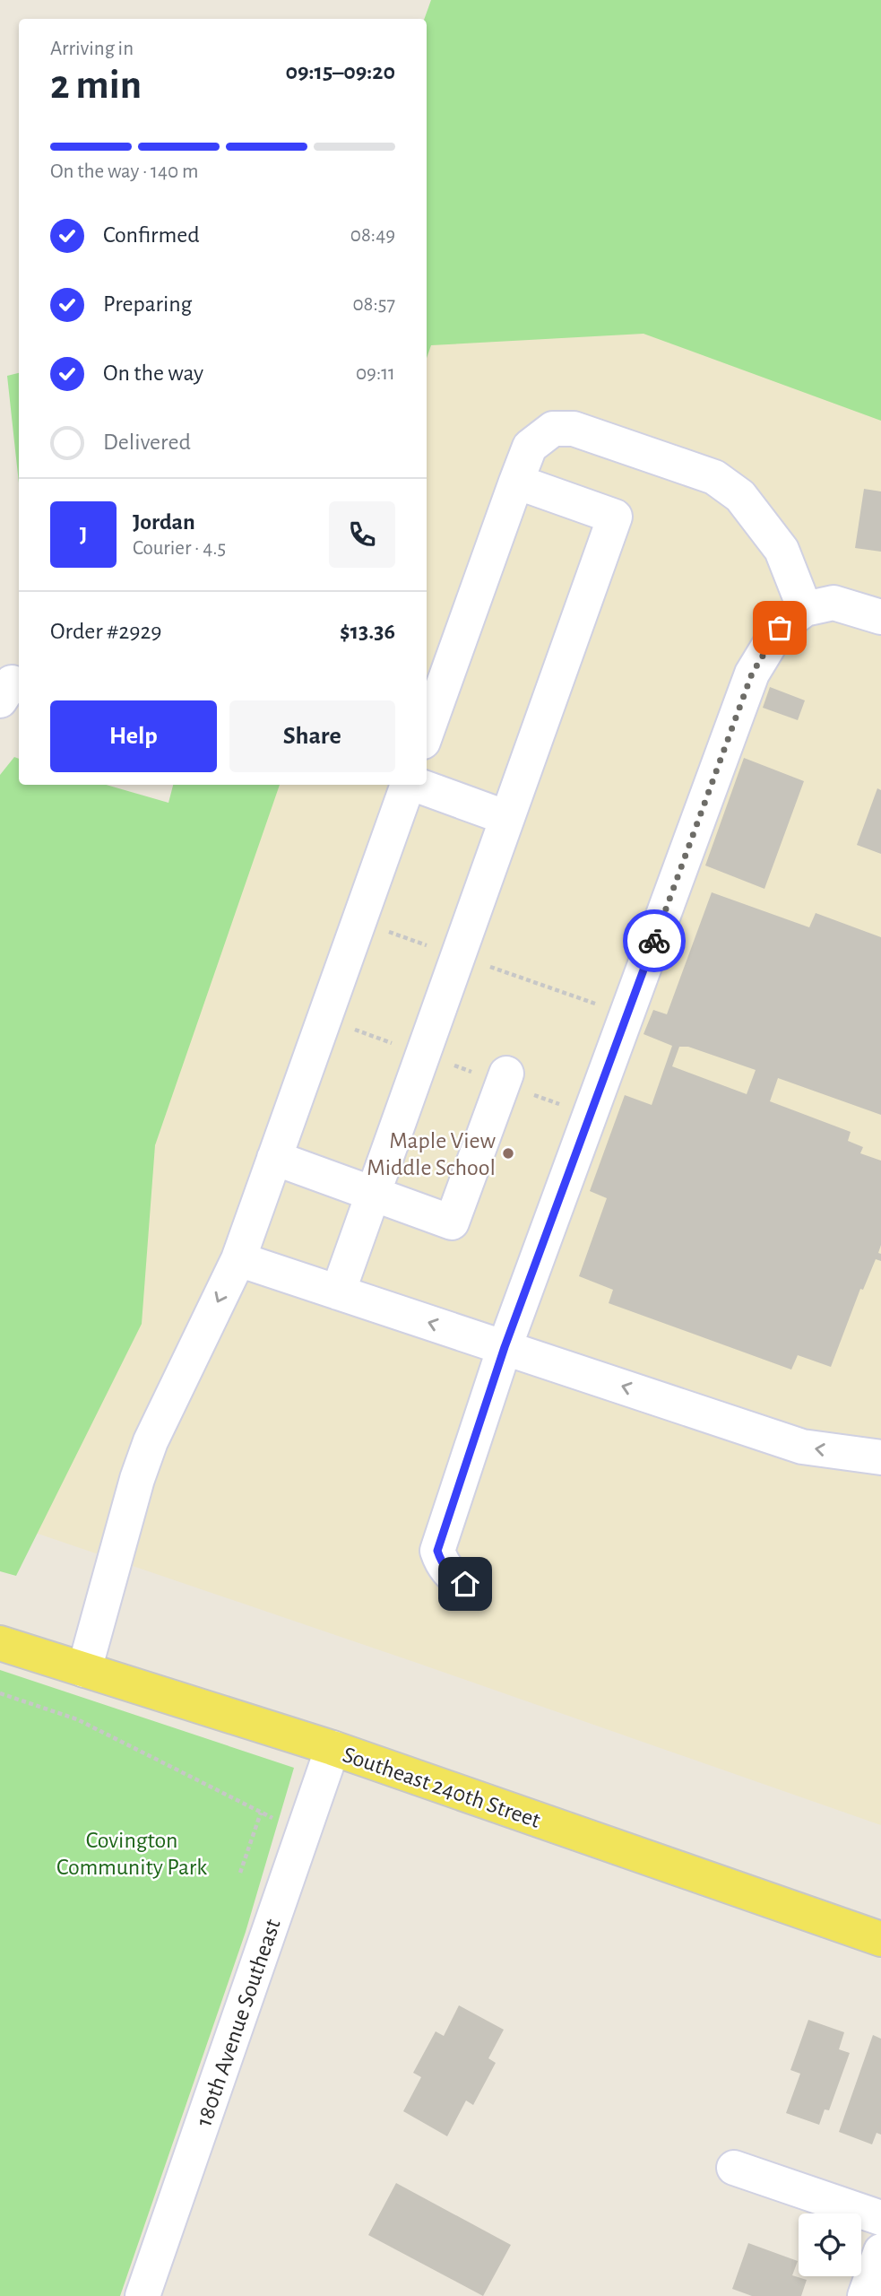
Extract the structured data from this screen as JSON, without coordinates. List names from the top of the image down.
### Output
{
  "streets": {
    "main road": ["Southeast 240th Street"],
    "street": ["180th Avenue Southeast"]
  },
  "crossings": [
    ["Southeast 240th Street", "180th Avenue Southeast"]
  ],
  "parks": ["Covington Community Park"],
  "places": ["Maple View Middle School"],
  "page": {
    "heading": ["2 min", "Arriving in", "09:15–09:20"],
    "panel": [
      "Jordan",
      "Courier · 4.5",
      "Order #2929",
      "$13.36"
    ],
    "bar": "On the way · 140 m",
    "list": [
      ["Confirmed", "08:49"],
      ["Preparing", "08:57"],
      ["On the way", "09:11"],
      "Delivered"
    ],
    "round": "J",
    "buttons": ["Help", "Share"]
  }
}
